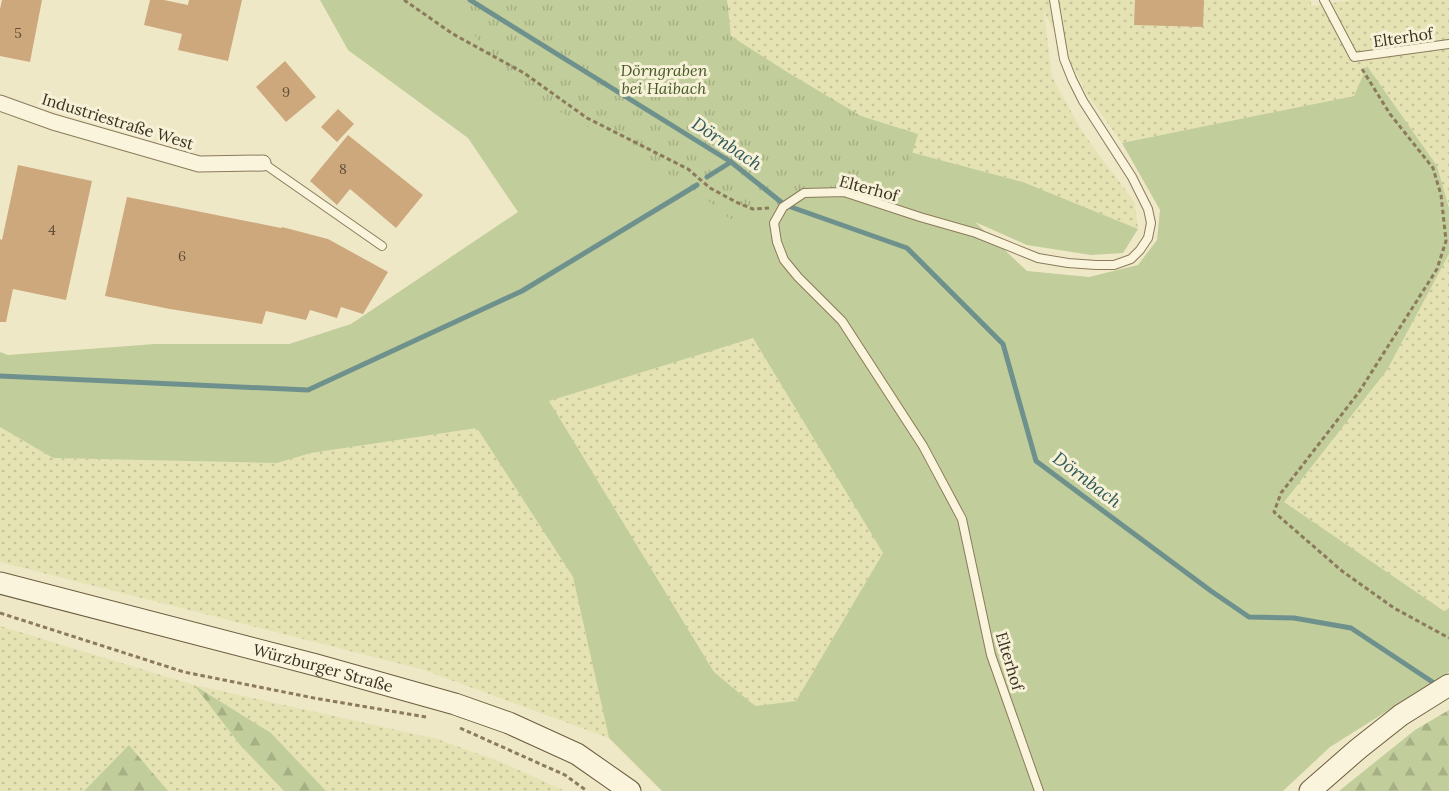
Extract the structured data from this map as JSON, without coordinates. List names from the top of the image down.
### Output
{
  "streets": {
    "main road": ["Würzburger Straße"],
    "street": ["Industriestraße West"],
    "lane": ["Elterhof"]
  },
  "water": ["Dörnbach"],
  "parks": ["Dörngraben bei Haibach"],
  "house_numbers": [
    "5",
    "9",
    "8",
    "4",
    "6"
  ]
}
